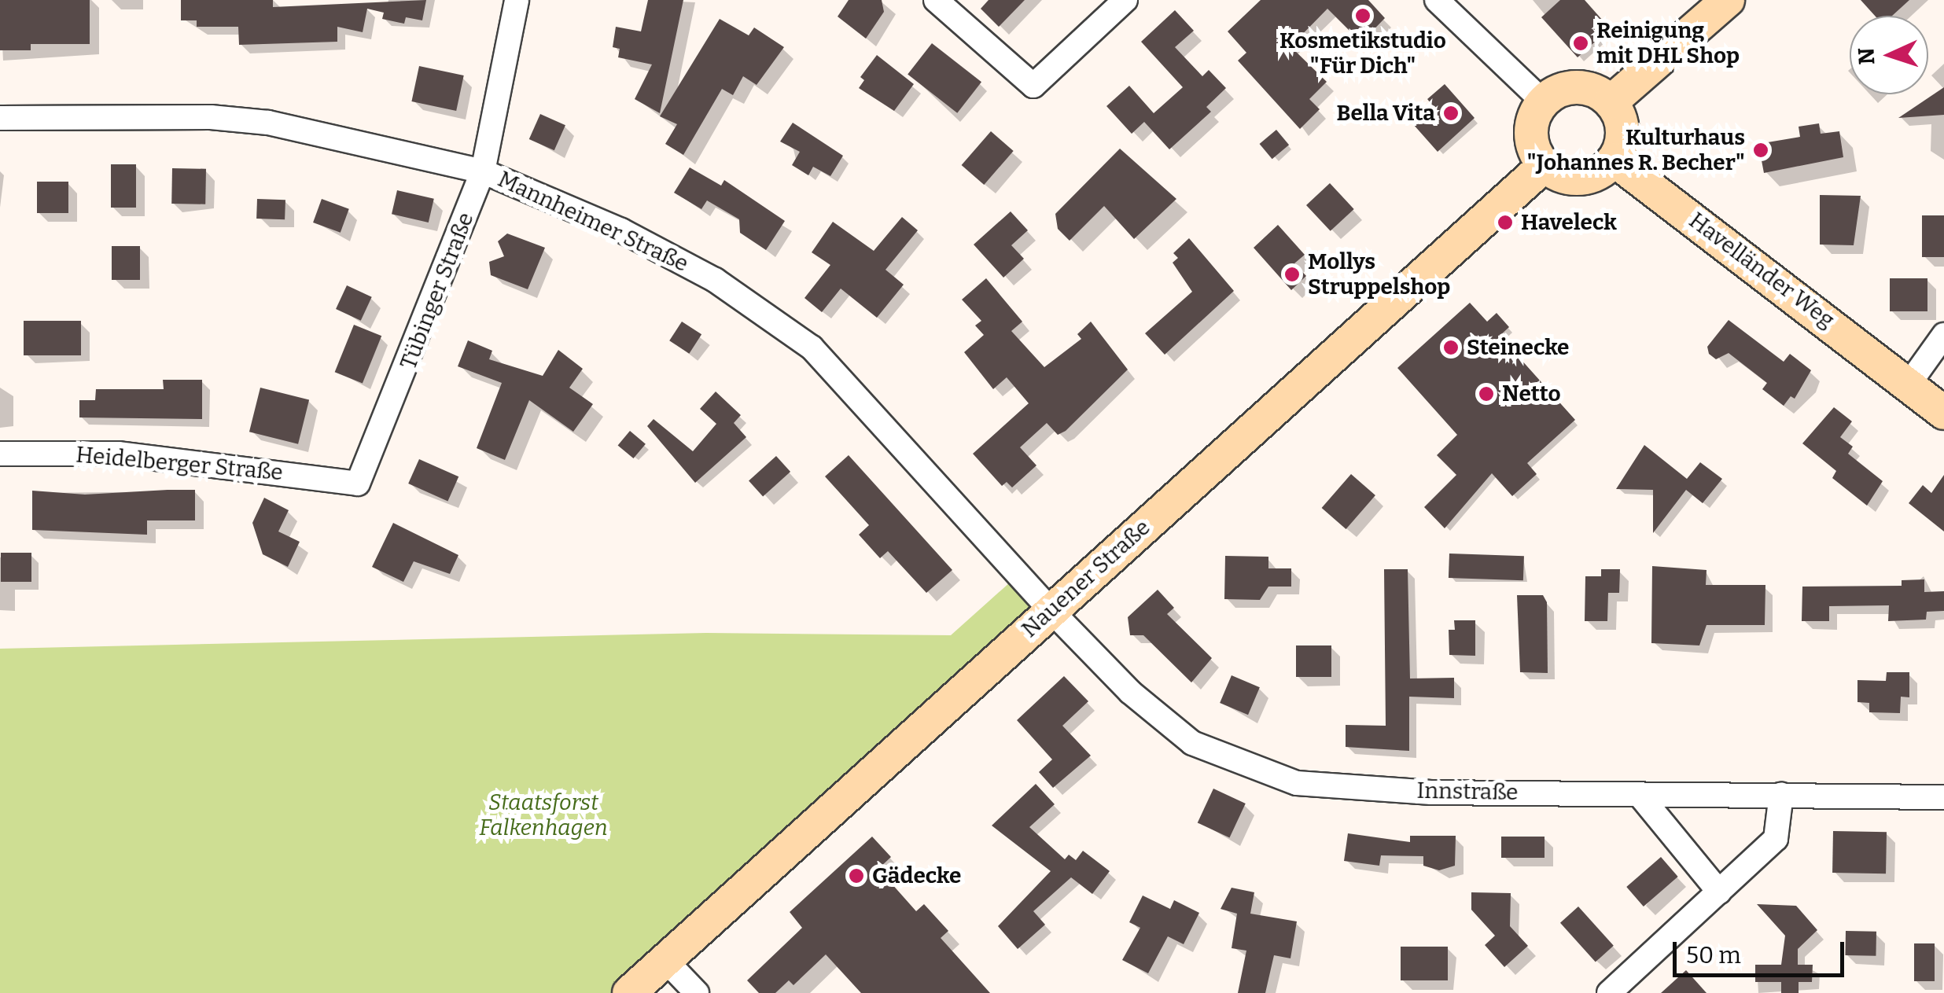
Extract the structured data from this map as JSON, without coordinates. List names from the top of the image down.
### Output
{
  "streets": {
    "main road": ["Havelländer Weg", "Nauener Straße"],
    "street": [
      "Mannheimer Straße",
      "Tübinger Straße",
      "Heidelberger Straße",
      "Innstraße"
    ]
  },
  "crossings": [
    ["Mannheimer Straße", "Tübinger Straße"],
    ["Mannheimer Straße", "Nauener Straße"],
    ["Mannheimer Straße", "Innstraße"],
    ["Havelländer Weg", "Nauener Straße"],
    ["Tübinger Straße", "Heidelberger Straße"],
    ["Nauener Straße", "Innstraße"]
  ],
  "parks": ["Staatsforst Falkenhagen"],
  "places": [
    "Kosmetikstudio \"Für Dich\"",
    "Reinigung mit DHL Shop",
    "Bella Vita",
    "Kulturhaus \"Johannes R. Becher\"",
    "Haveleck",
    "Mollys Struppelshop",
    "Steinecke",
    "Netto",
    "Gädecke"
  ],
  "scale_bar": "50 m",
  "north": "left"
}
